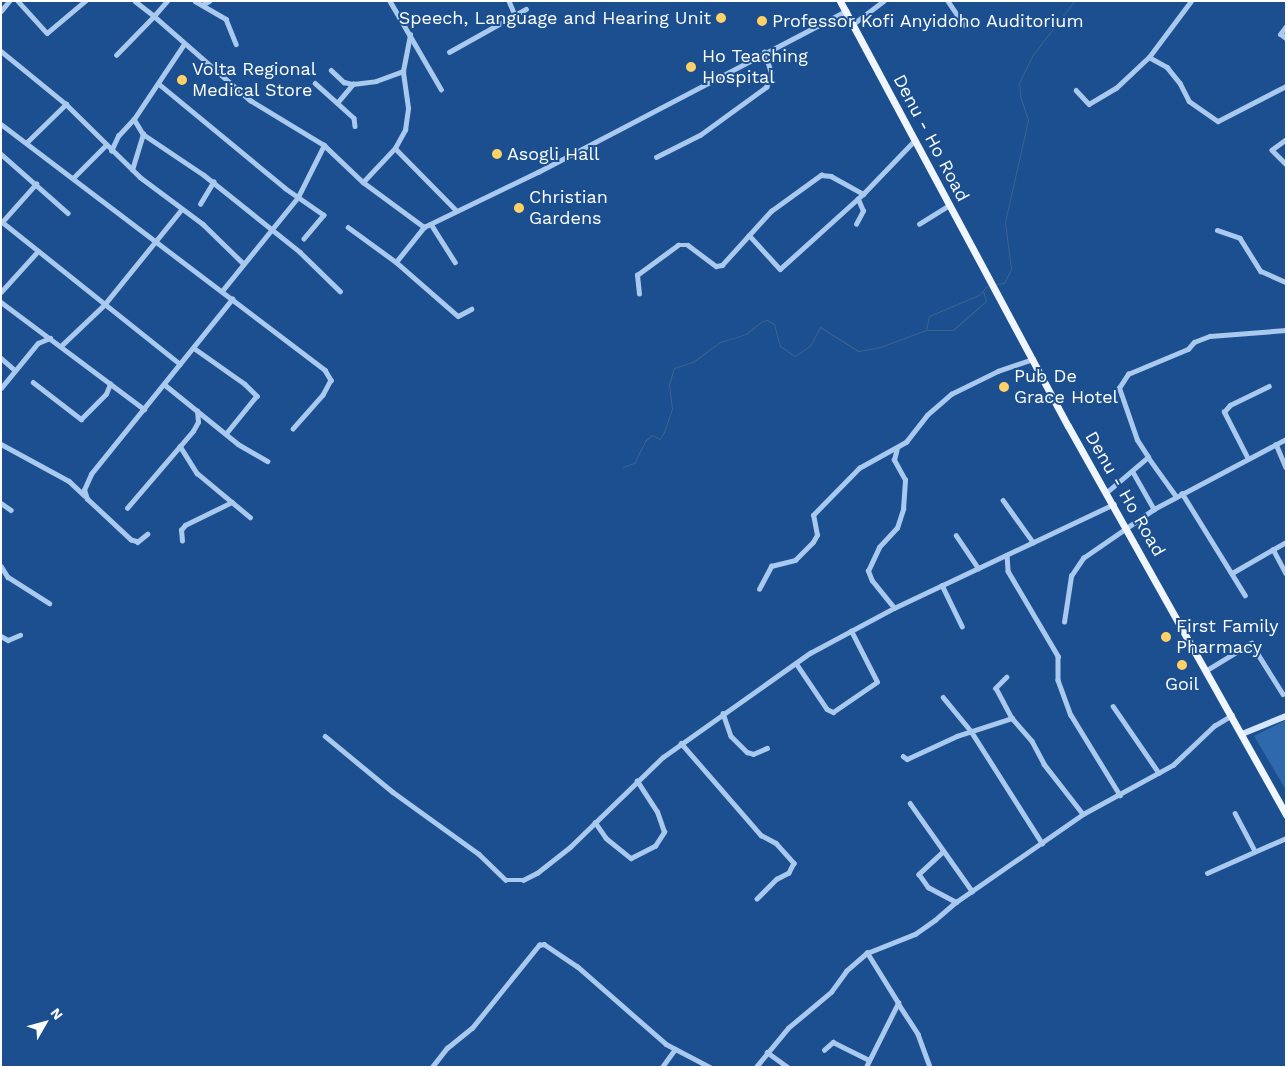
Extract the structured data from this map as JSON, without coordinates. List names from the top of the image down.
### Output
{
  "streets": {
    "main road": ["Denu - Ho Road"]
  },
  "places": [
    "Speech, Language and Hearing Unit",
    "Professor Kofi Anyidoho Auditorium",
    "Ho Teaching Hospital",
    "Volta Regional Medical Store",
    "Asogli Hall",
    "Christian Gardens",
    "Pub De Grace Hotel",
    "First Family Pharmacy",
    "Goil"
  ],
  "north": "top right"
}
